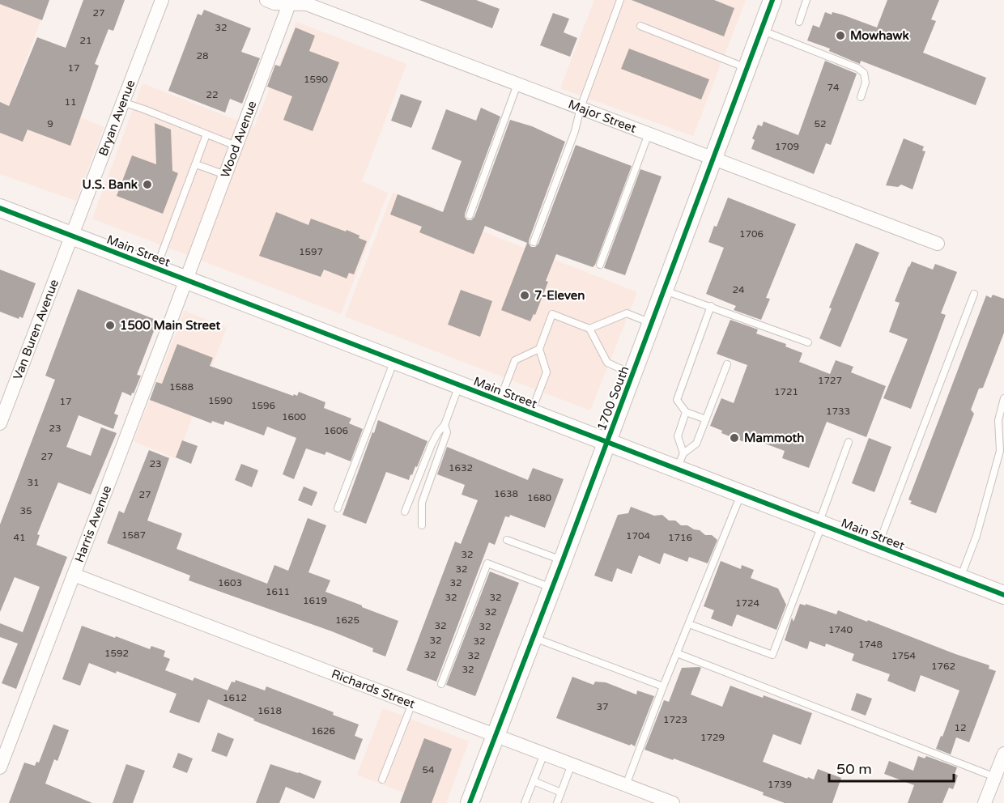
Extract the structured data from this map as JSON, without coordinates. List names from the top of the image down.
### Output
{
  "streets": {
    "street": [
      "Major Street",
      "Bryan Avenue",
      "Wood Avenue",
      "Main Street",
      "Van Buren Avenue",
      "1700 South",
      "Harris Avenue",
      "Richards Street"
    ]
  },
  "crossings": [
    ["Major Street", "Wood Avenue"],
    ["Major Street", "1700 South"],
    ["Bryan Avenue", "Main Street"],
    ["Bryan Avenue", "Van Buren Avenue"],
    ["Wood Avenue", "Main Street"],
    ["Wood Avenue", "Harris Avenue"],
    ["Main Street", "Van Buren Avenue"],
    ["Main Street", "1700 South"],
    ["Main Street", "Harris Avenue"],
    ["1700 South", "Richards Street"],
    ["Harris Avenue", "Richards Street"]
  ],
  "places": [
    "Mowhawk",
    "U.S. Bank",
    "7-Eleven",
    "1500 Main Street",
    "Mammoth"
  ],
  "house_numbers": [
    "27",
    "32",
    "21",
    "28",
    "17",
    "1590",
    "74",
    "22",
    "11",
    "9",
    "52",
    "1709",
    "1706",
    "1597",
    "24",
    "1727",
    "1588",
    "1721",
    "1590",
    "17",
    "1596",
    "1733",
    "1600",
    "23",
    "1606",
    "27",
    "23",
    "1632",
    "31",
    "1638",
    "27",
    "1680",
    "35",
    "1587",
    "1704",
    "41",
    "1716",
    "32",
    "32",
    "1603",
    "32",
    "1611",
    "32",
    "32",
    "1619",
    "1724",
    "32",
    "1625",
    "32",
    "32",
    "1740",
    "32",
    "32",
    "1748",
    "1592",
    "32",
    "32",
    "1754",
    "1762",
    "32",
    "1612",
    "37",
    "1618",
    "1723",
    "12",
    "1626",
    "1729",
    "54",
    "1739"
  ],
  "scale_bar": "50 m"
}
